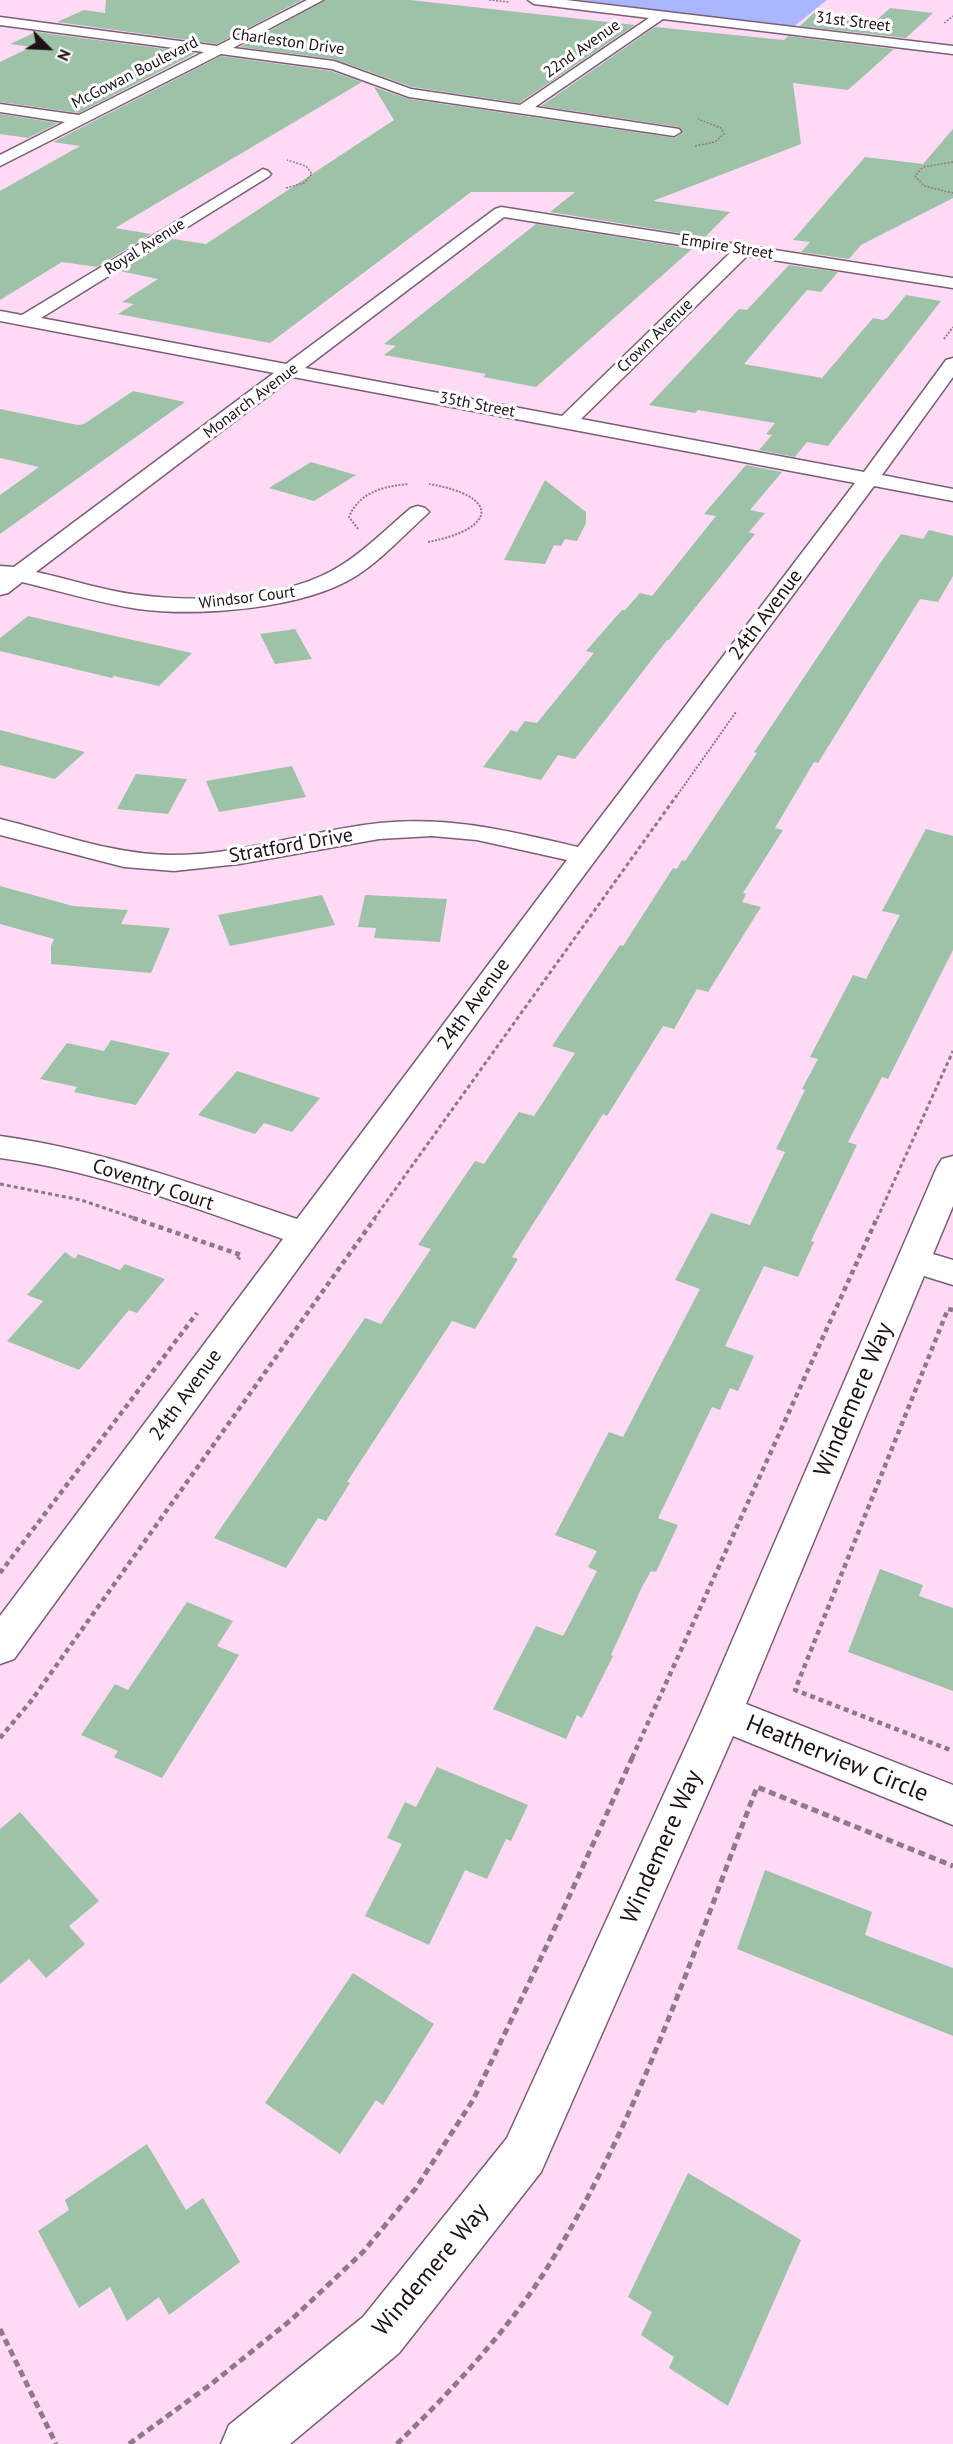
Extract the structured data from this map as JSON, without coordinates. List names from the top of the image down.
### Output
{
  "streets": {
    "street": [
      "31st Street",
      "Charleston Drive",
      "22nd Avenue",
      "McGowan Boulevard",
      "Royal Avenue",
      "Empire Street",
      "Crown Avenue",
      "Monarch Avenue",
      "35th Street",
      "Windsor Court",
      "24th Avenue",
      "Stratford Drive",
      "Coventry Court",
      "Windemere Way",
      "Heatherview Circle"
    ]
  },
  "crossings": [
    ["31st Street", "22nd Avenue"],
    ["Charleston Drive", "22nd Avenue"],
    ["Charleston Drive", "McGowan Boulevard"],
    ["Royal Avenue", "35th Street"],
    ["Empire Street", "Crown Avenue"],
    ["Empire Street", "Monarch Avenue"],
    ["Crown Avenue", "35th Street"],
    ["Monarch Avenue", "35th Street"],
    ["Monarch Avenue", "Windsor Court"],
    ["35th Street", "24th Avenue"],
    ["24th Avenue", "Stratford Drive"],
    ["24th Avenue", "Coventry Court"],
    ["Windemere Way", "Heatherview Circle"]
  ],
  "north": "bottom right"
}
